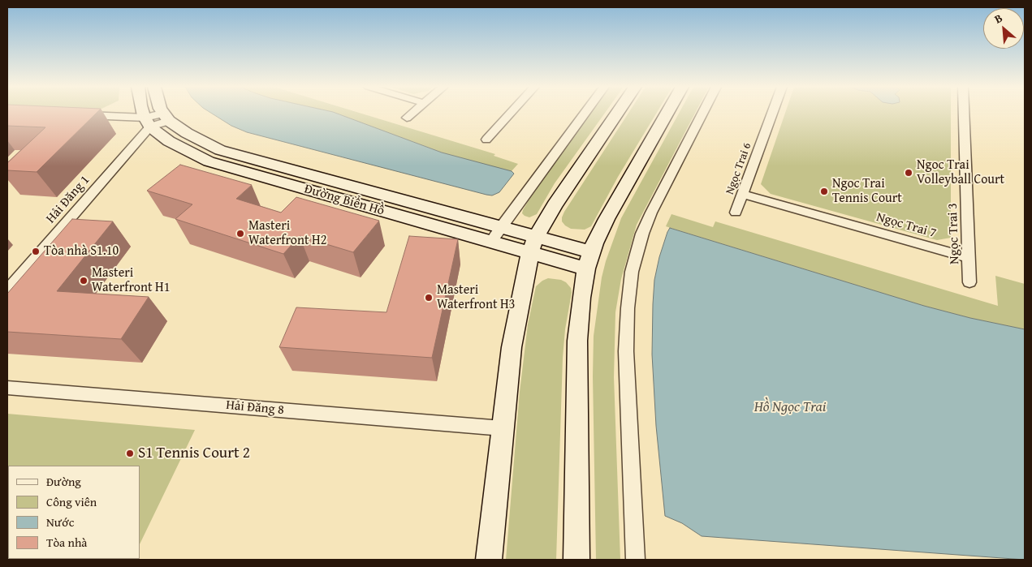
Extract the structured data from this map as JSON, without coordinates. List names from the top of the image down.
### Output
{
  "streets": {
    "street": [
      "Ngọc Trai 6",
      "Hải Đăng 1",
      "Đường Biển Hồ",
      "Ngọc Trai 7",
      "Ngọc Trai 3",
      "Hải Đăng 8"
    ]
  },
  "crossings": [
    ["Ngọc Trai 6", "Ngọc Trai 7"],
    ["Hải Đăng 1", "Đường Biển Hồ"],
    ["Ngọc Trai 7", "Ngọc Trai 3"]
  ],
  "water": ["Hồ Ngọc Trai"],
  "places": [
    "Ngoc Trai Volleyball Court",
    "Ngoc Trai Tennis Court",
    "Masteri Waterfront H2",
    "Tòa nhà S1.10",
    "Masteri Waterfront H1",
    "Masteri Waterfront H3",
    "S1 Tennis Court 2"
  ],
  "legend": [
    "Đường",
    "Công viên",
    "Nước",
    "Tòa nhà"
  ],
  "north": "top left"
}
